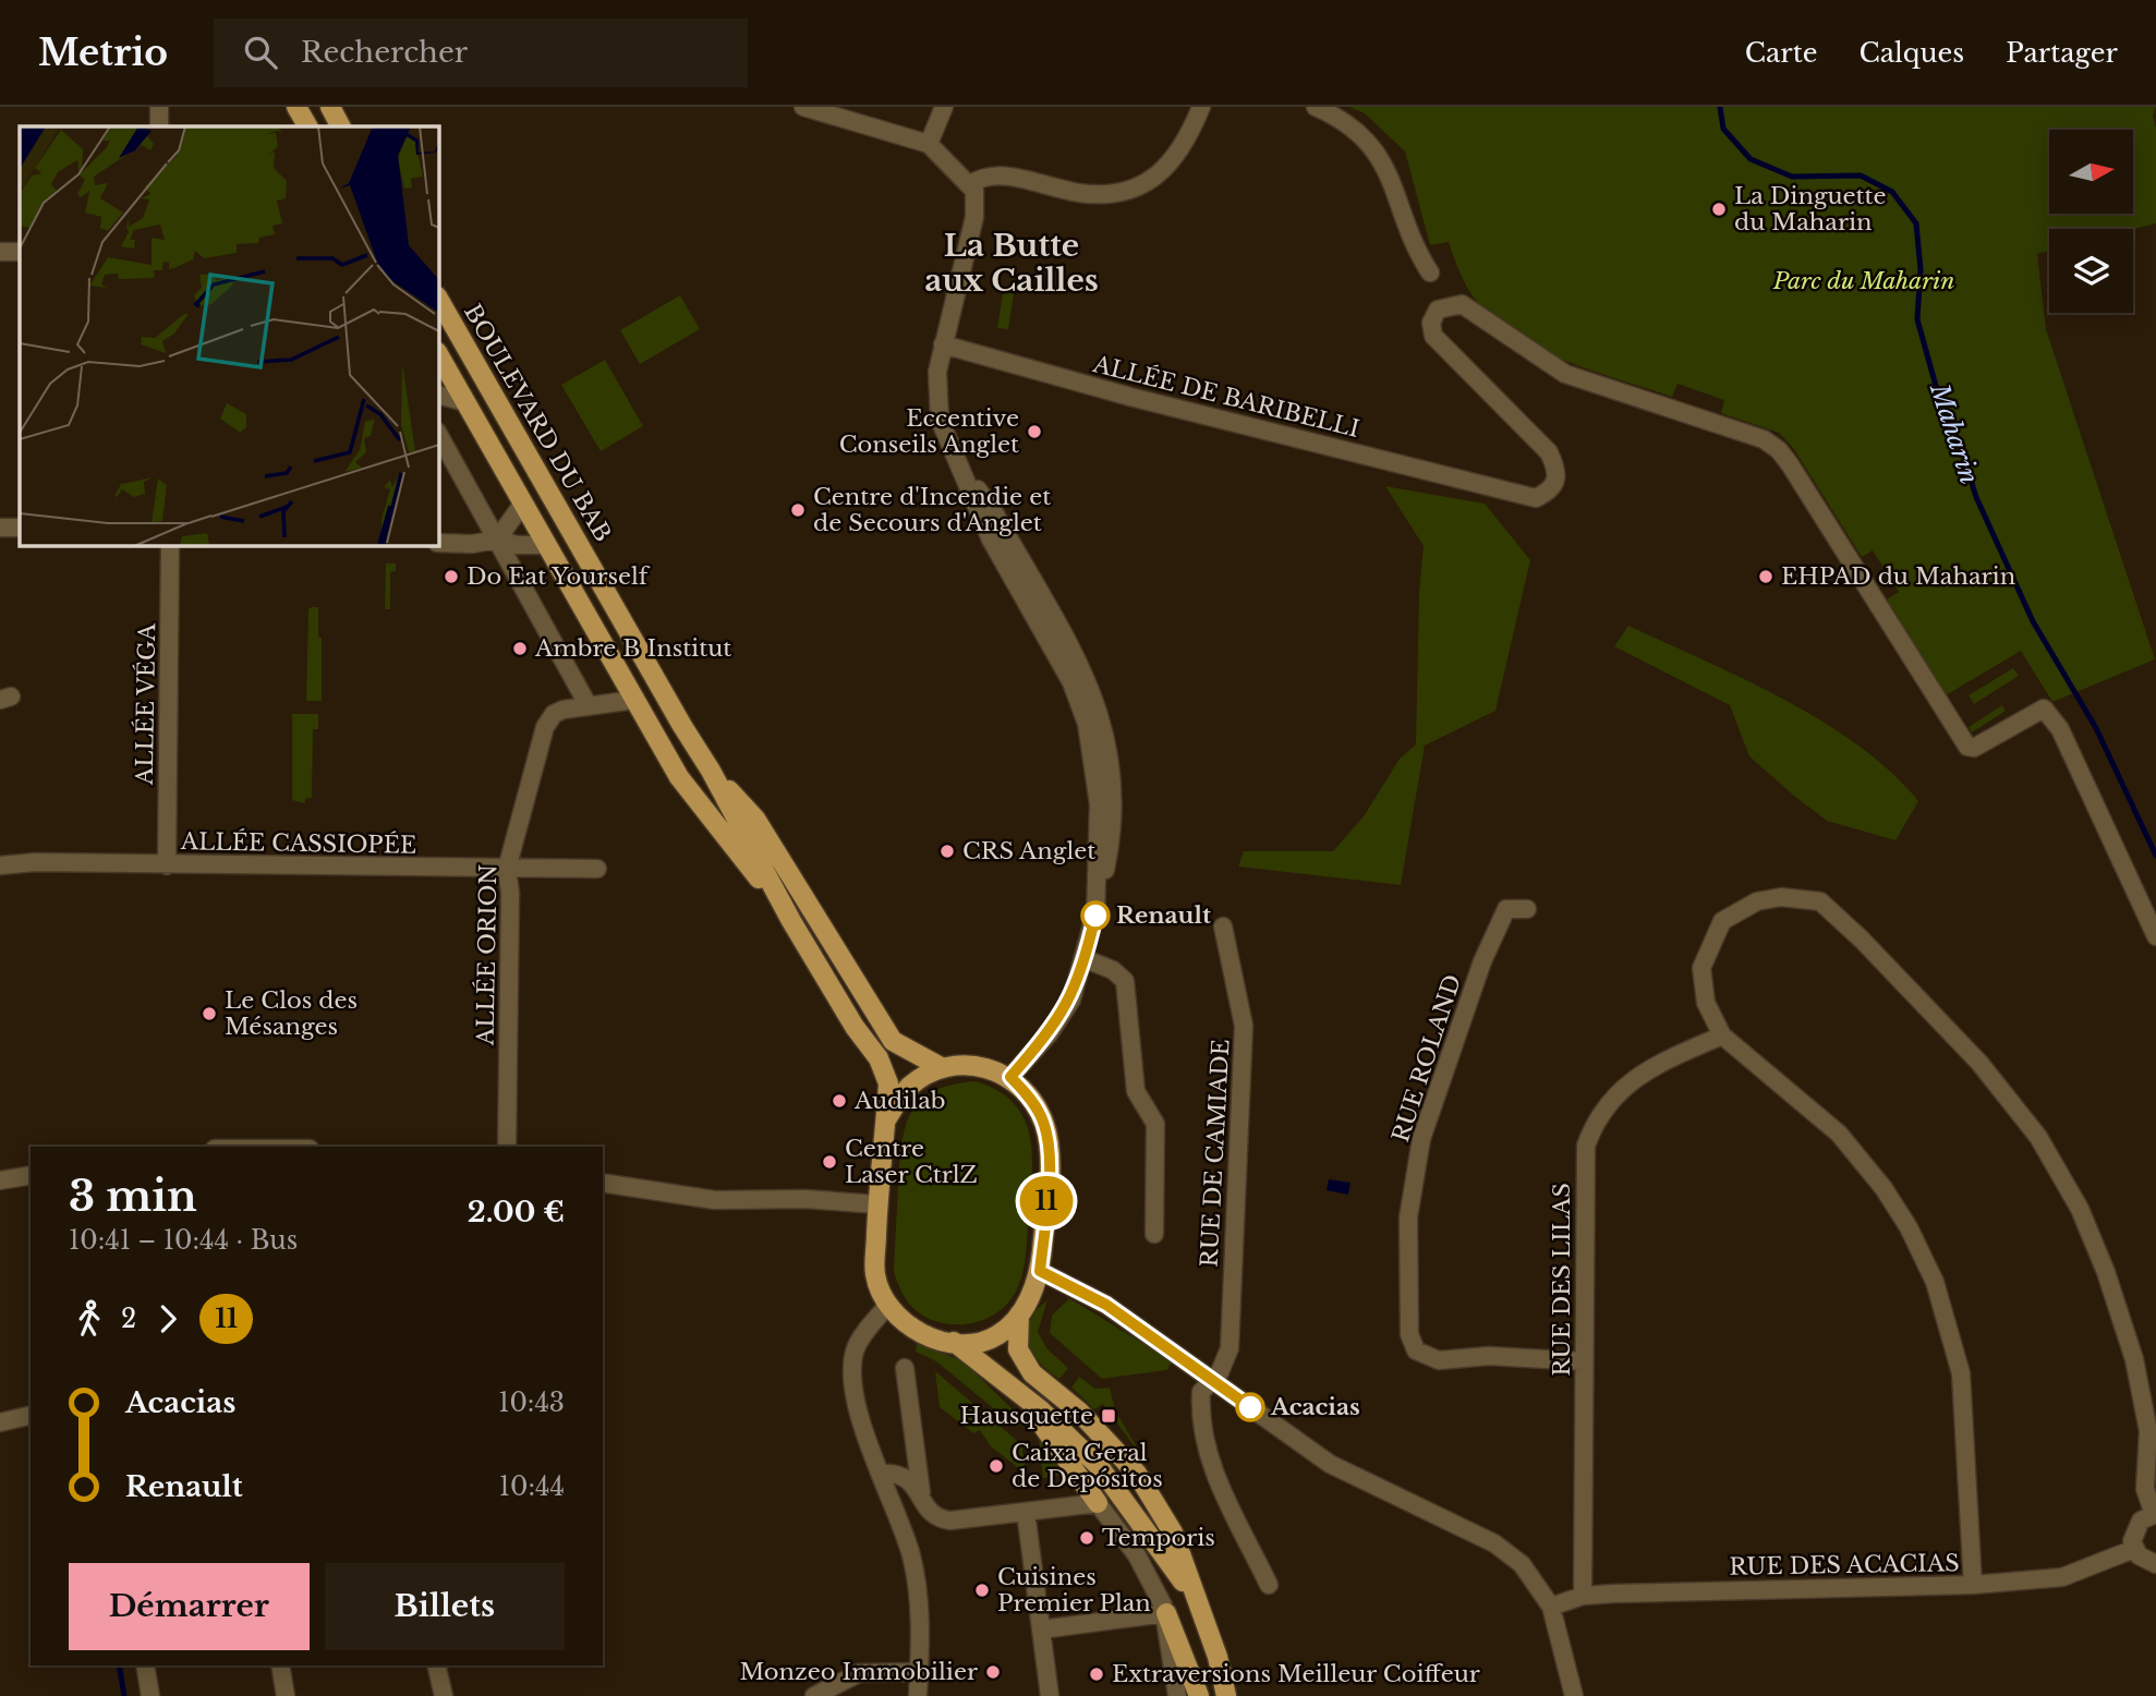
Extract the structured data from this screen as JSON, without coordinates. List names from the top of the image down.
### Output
{
  "streets": {
    "main road": ["BOULEVARD DU BAB"],
    "street": [
      "ALLÉE DE BARIBELLI",
      "ALLÉE VÉGA",
      "ALLÉE CASSIOPÉE",
      "ALLÉE ORION",
      "RUE ROLAND",
      "RUE DE CAMIADE",
      "RUE DES LILAS",
      "RUE DES ACACIAS"
    ]
  },
  "crossings": [
    ["ALLÉE VÉGA", "ALLÉE CASSIOPÉE"],
    ["ALLÉE CASSIOPÉE", "ALLÉE ORION"],
    ["RUE ROLAND", "RUE DES LILAS"],
    ["RUE DES LILAS", "RUE DES ACACIAS"]
  ],
  "districts": ["La Butte aux Cailles"],
  "water": ["Maharin"],
  "parks": ["Parc du Maharin"],
  "places": {
    "other": [
      "La Dinguette du Maharin",
      "Eccentive Conseils Anglet",
      "Centre d'Incendie et de Secours d'Anglet",
      "Do Eat Yourself",
      "EHPAD du Maharin",
      "Ambre B Institut",
      "CRS Anglet",
      "Renault",
      "Le Clos des Mésanges",
      "Audilab",
      "Centre Laser CtrlZ",
      "Acacias",
      "Caixa Geral de Depósitos",
      "Temporis",
      "Cuisines Premier Plan",
      "Monzeo Immobilier",
      "Extraversions Meilleur Coiffeur"
    ],
    "transit": ["Hausquette"]
  },
  "lines": ["bus line 11"],
  "north": "right",
  "page": {
    "header": "Metrio",
    "search": "Rechercher",
    "nav": ["Carte", "Calques", "Partager"],
    "on_map": "11",
    "heading": ["3 min", "10:41 – 10:44 · Bus", "2.00 €"],
    "legs": ["2", "11"],
    "list": [
      {
        "name": "Acacias",
        "value": "10:43"
      },
      {
        "name": "Renault",
        "value": "10:44"
      }
    ],
    "buttons": ["Démarrer", "Billets"]
  }
}
